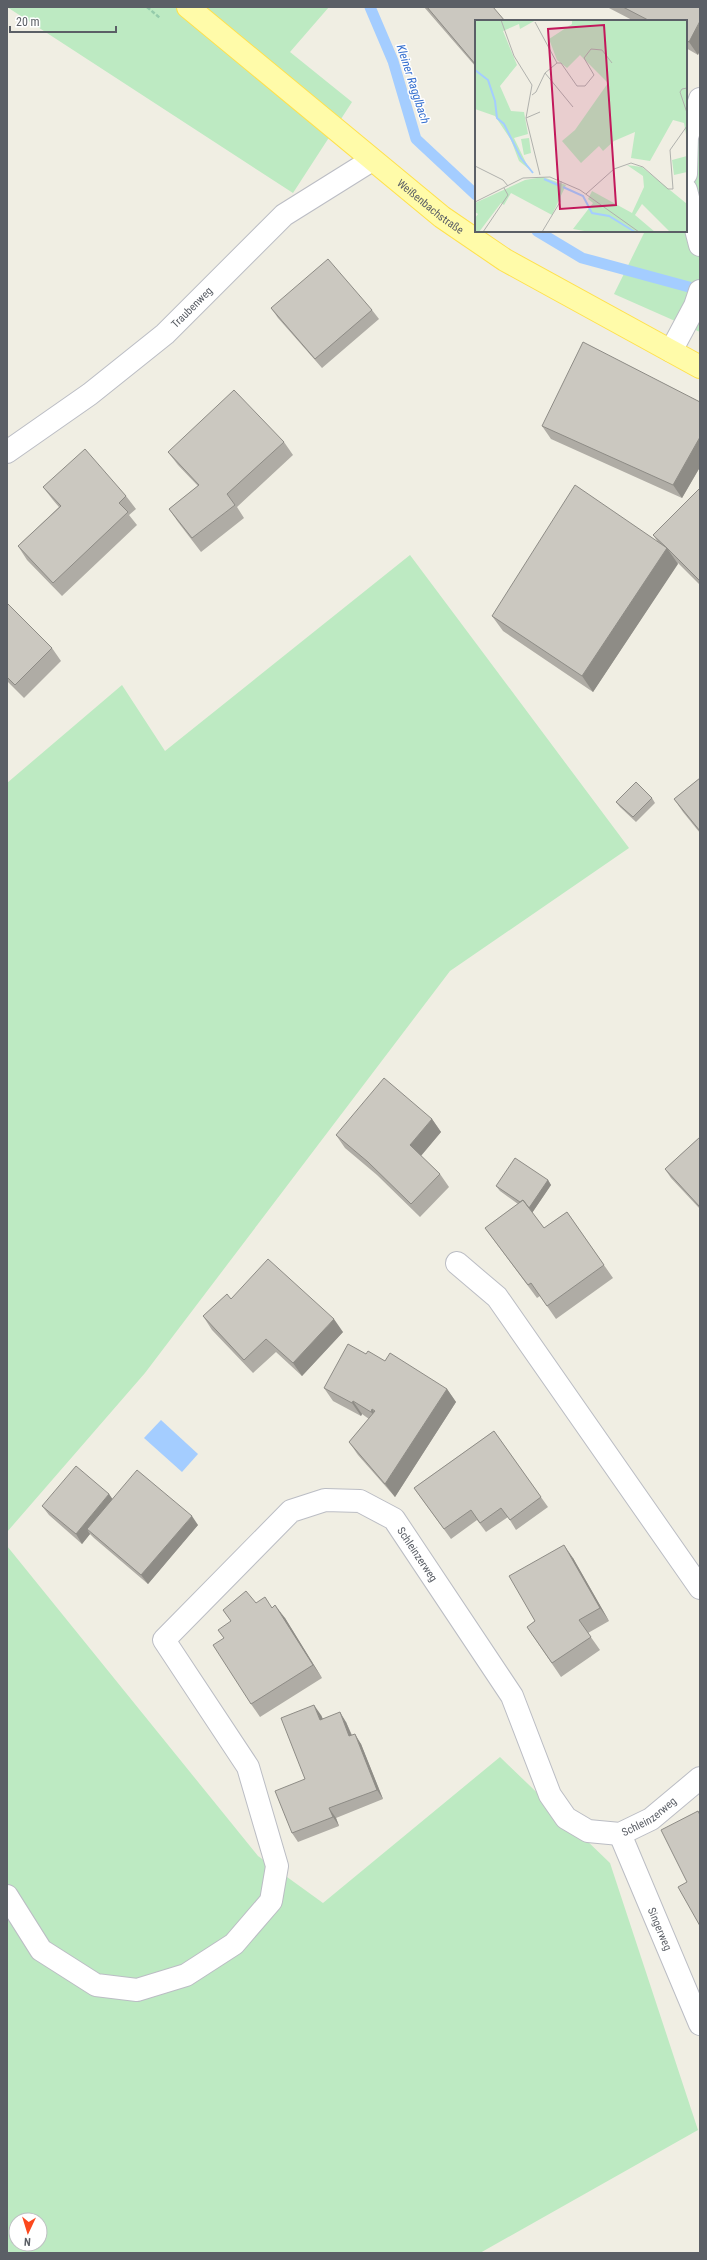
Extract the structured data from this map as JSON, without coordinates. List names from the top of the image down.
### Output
{
  "streets": {
    "main road": ["Weißenbachstraße"],
    "street": ["Traubenweg", "Schleinzerweg", "Singerweg"]
  },
  "crossings": [
    ["Weißenbachstraße", "Traubenweg"],
    ["Schleinzerweg", "Singerweg"]
  ],
  "water": ["Kleiner Ragglbach"],
  "scale_bar": "20 m",
  "north": "bottom"
}
